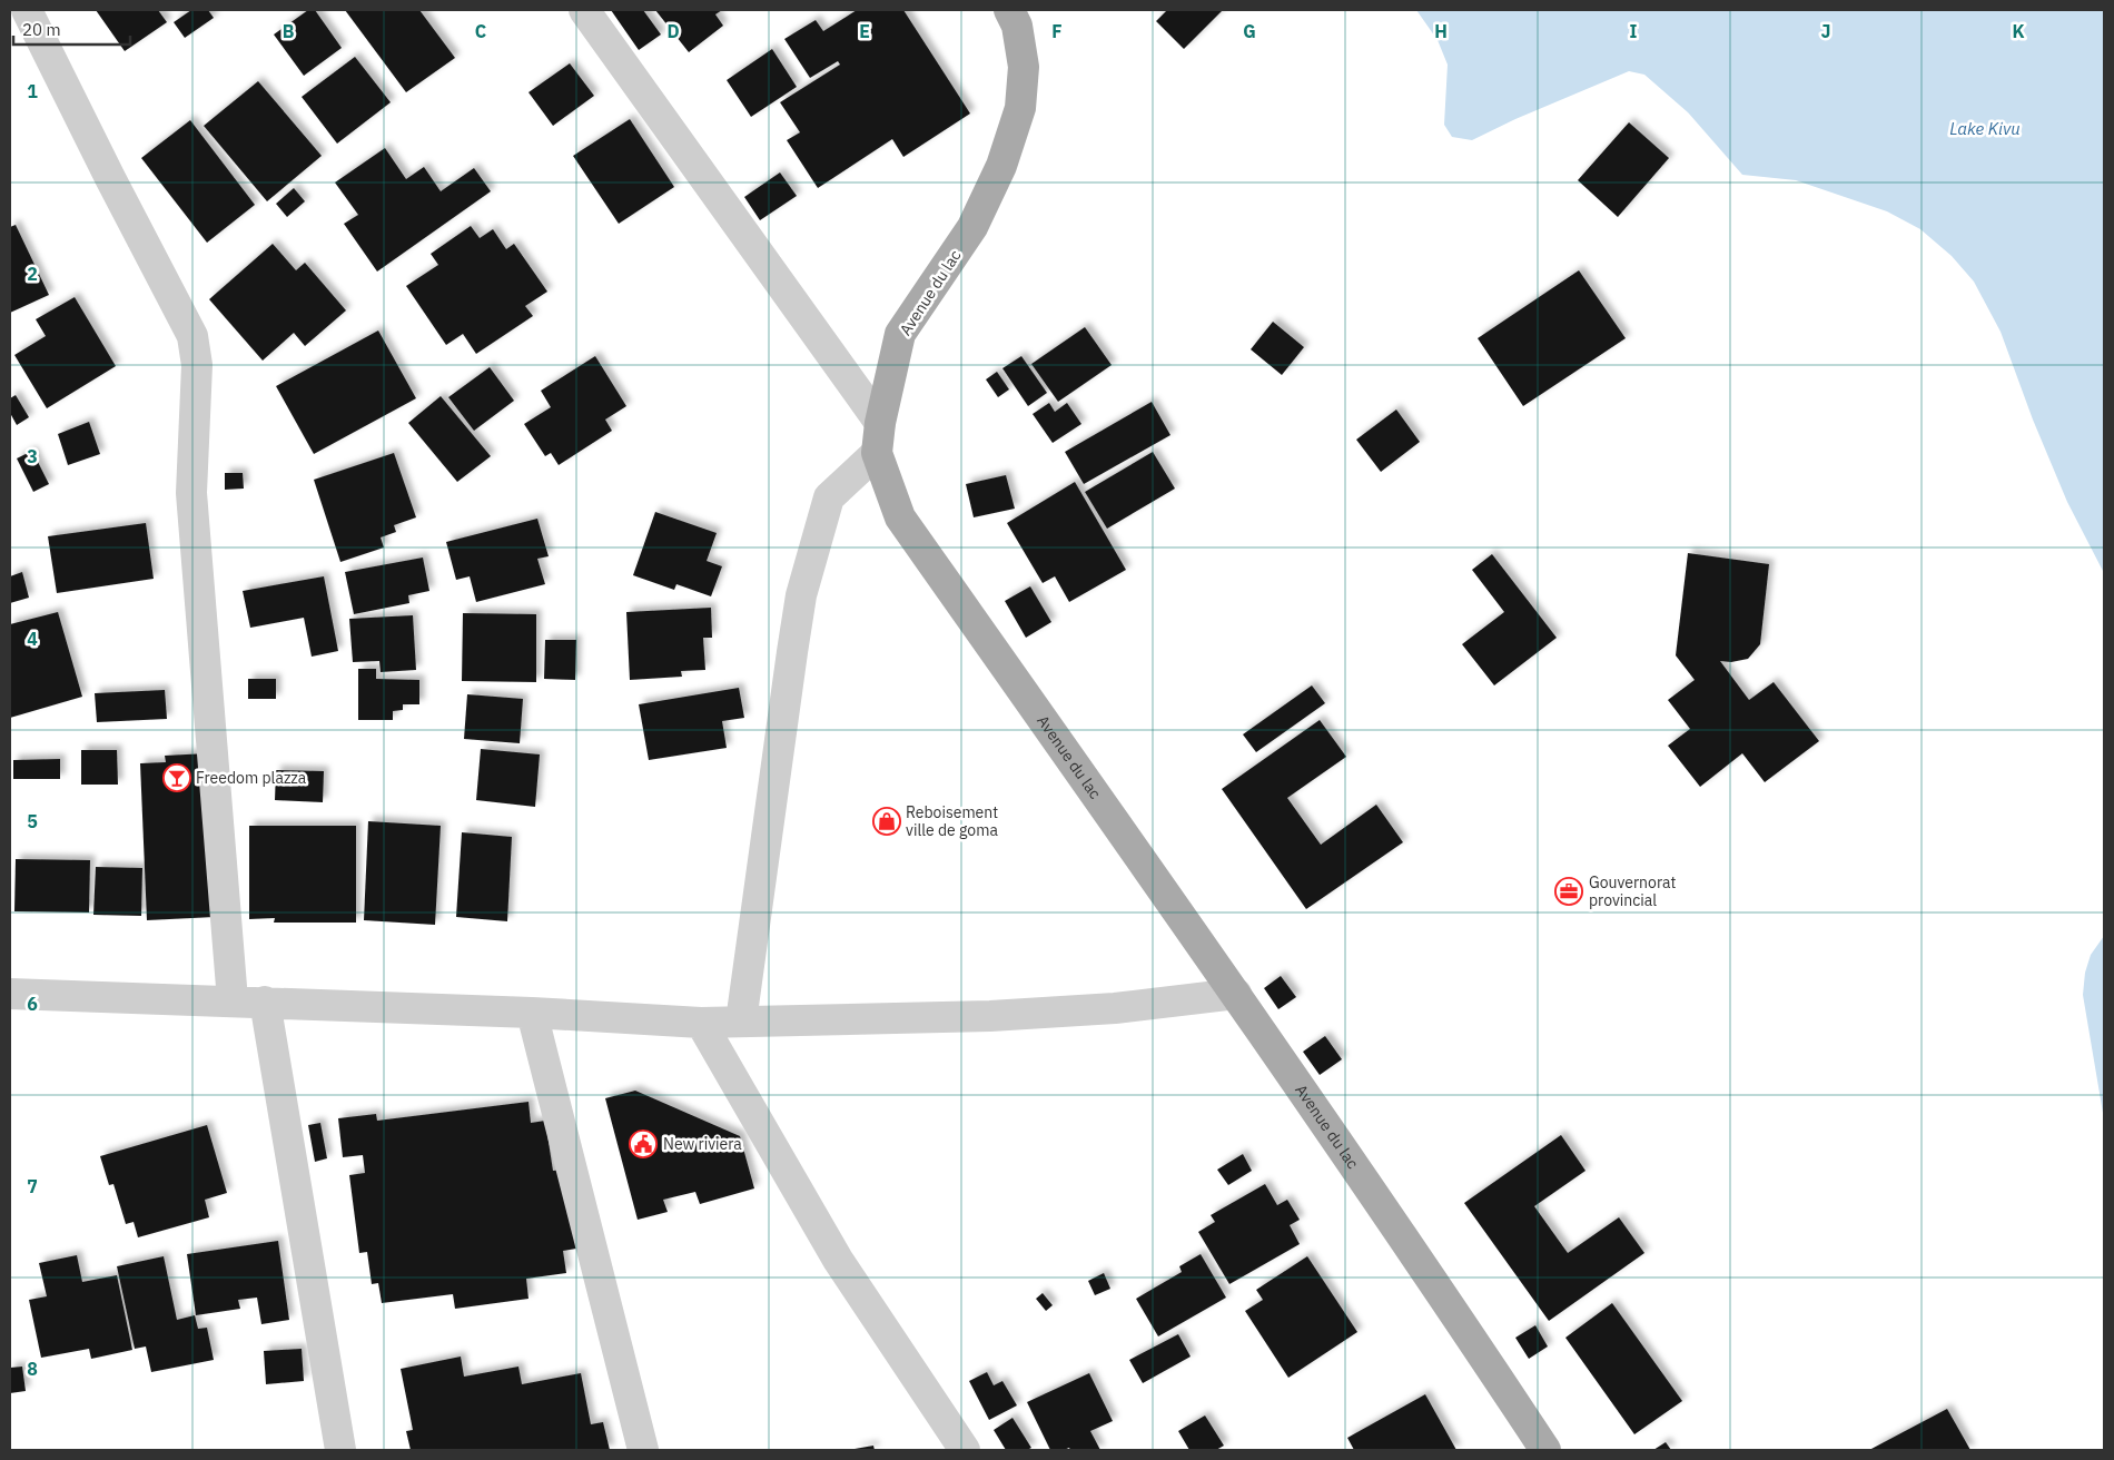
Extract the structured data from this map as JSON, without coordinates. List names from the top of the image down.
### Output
{
  "streets": {
    "main road": ["Avenue du lac"]
  },
  "water": ["Lake Kivu"],
  "places": {
    "bar": ["Freedom plazza"],
    "shop": ["Reboisement ville de goma"],
    "office": ["Gouvernorat provincial"],
    "public building": ["New riviera"]
  },
  "scale_bar": "20 m",
  "grid": {
    "columns": [
      "B",
      "C",
      "D",
      "E",
      "F",
      "G",
      "H",
      "I",
      "J",
      "K"
    ],
    "rows": [
      "1",
      "2",
      "3",
      "4",
      "5",
      "6",
      "7",
      "8"
    ]
  }
}
